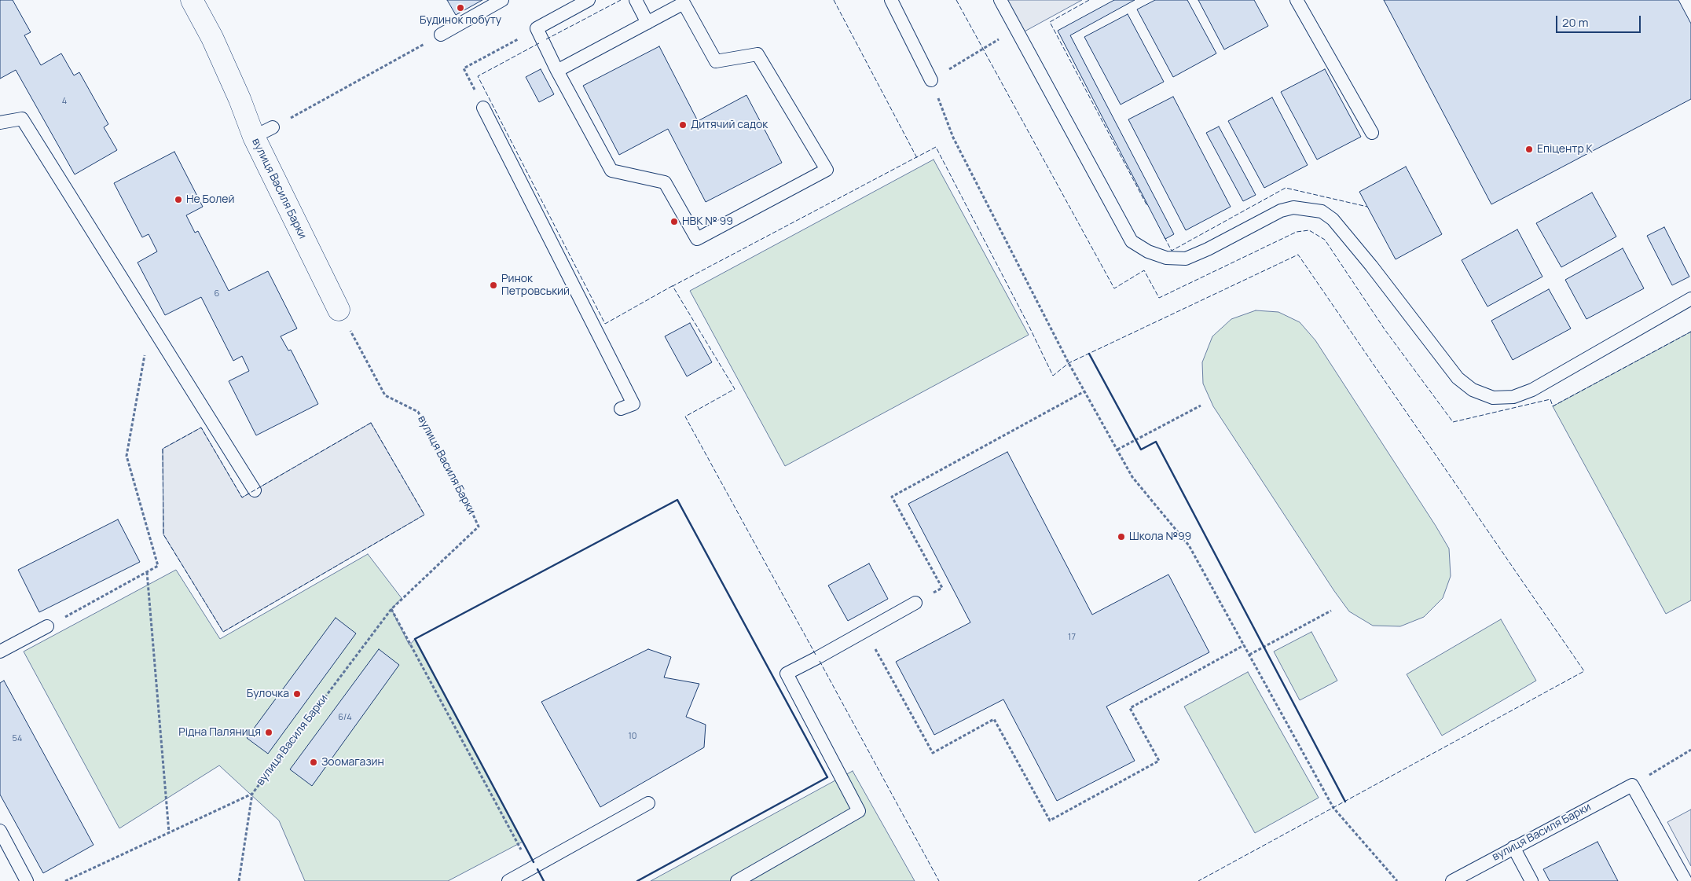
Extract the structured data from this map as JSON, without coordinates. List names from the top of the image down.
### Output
{
  "streets": {
    "street": ["вулиця Василя Барки"]
  },
  "places": [
    "Будинок побуту",
    "Дитячий садок",
    "Епіцентр К",
    "Не Болей",
    "НВК № 99",
    "Ринок Петровський",
    "Школа №99",
    "Булочка",
    "Рідна Паляниця",
    "Зоомагазин"
  ],
  "house_numbers": [
    "4",
    "6",
    "17",
    "6/4",
    "10",
    "54"
  ],
  "scale_bar": "20 m"
}
